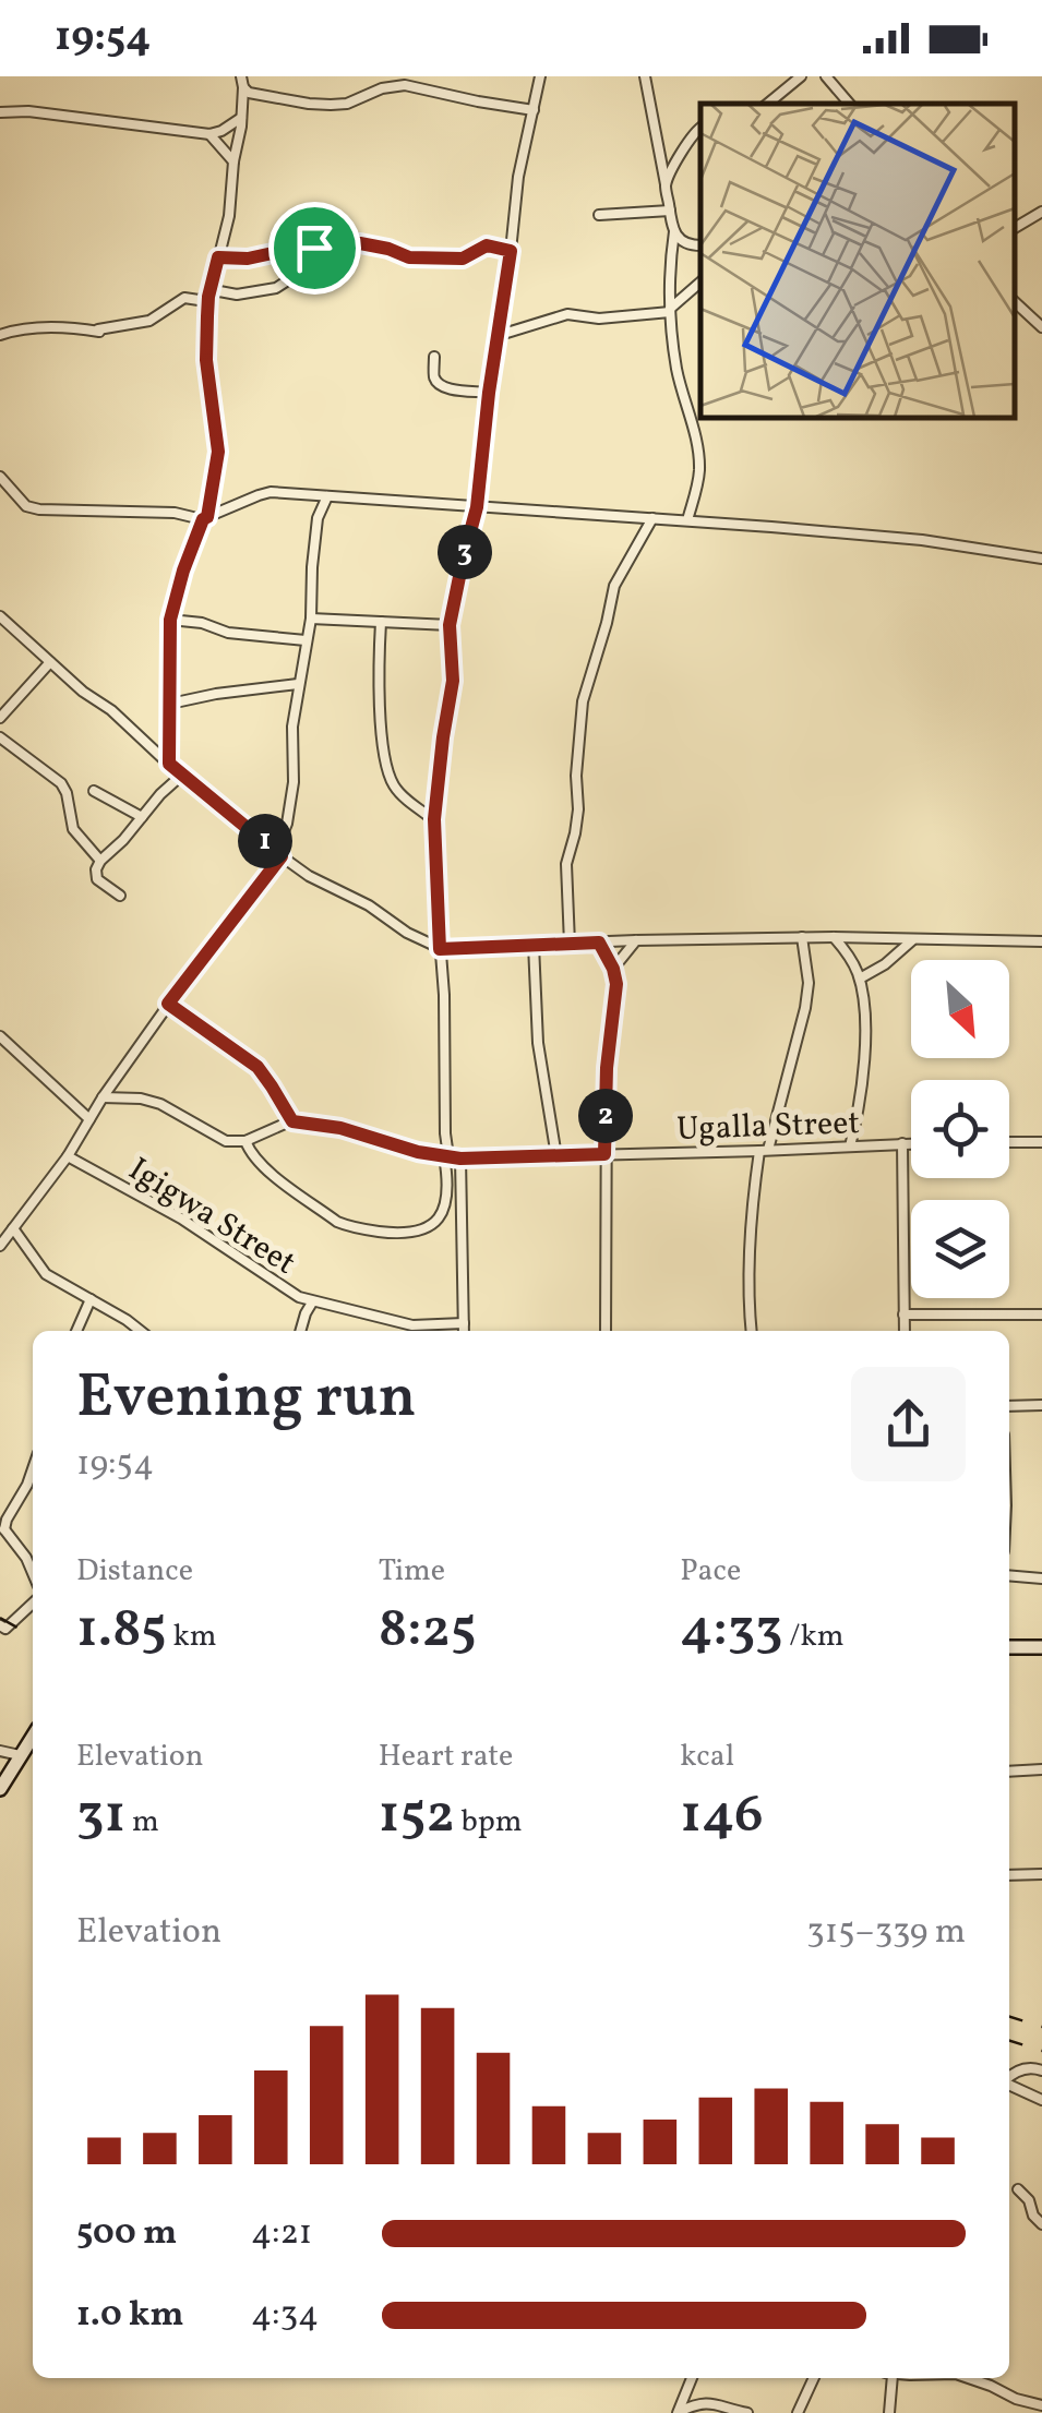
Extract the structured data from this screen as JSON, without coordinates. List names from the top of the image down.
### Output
{
  "streets": {
    "street": ["Ugalla Street", "Igigwa Street"]
  },
  "north": "bottom right",
  "page": {
    "status": "19:54",
    "pins": ["3", "1", "2"],
    "heading": ["Evening run", "19:54"],
    "stats": [
      ["Distance", "1.85 km"],
      ["Time", "8:25"],
      ["Pace", "4:33 /km"],
      ["Elevation", "31 m"],
      ["Heart rate", "152 bpm"],
      ["kcal", "146"]
    ],
    "chart": ["Elevation", "315–339 m"],
    "list": [
      {
        "name": "500 m",
        "note": "4:21"
      },
      {
        "name": "1.0 km",
        "note": "4:34"
      }
    ]
  }
}
